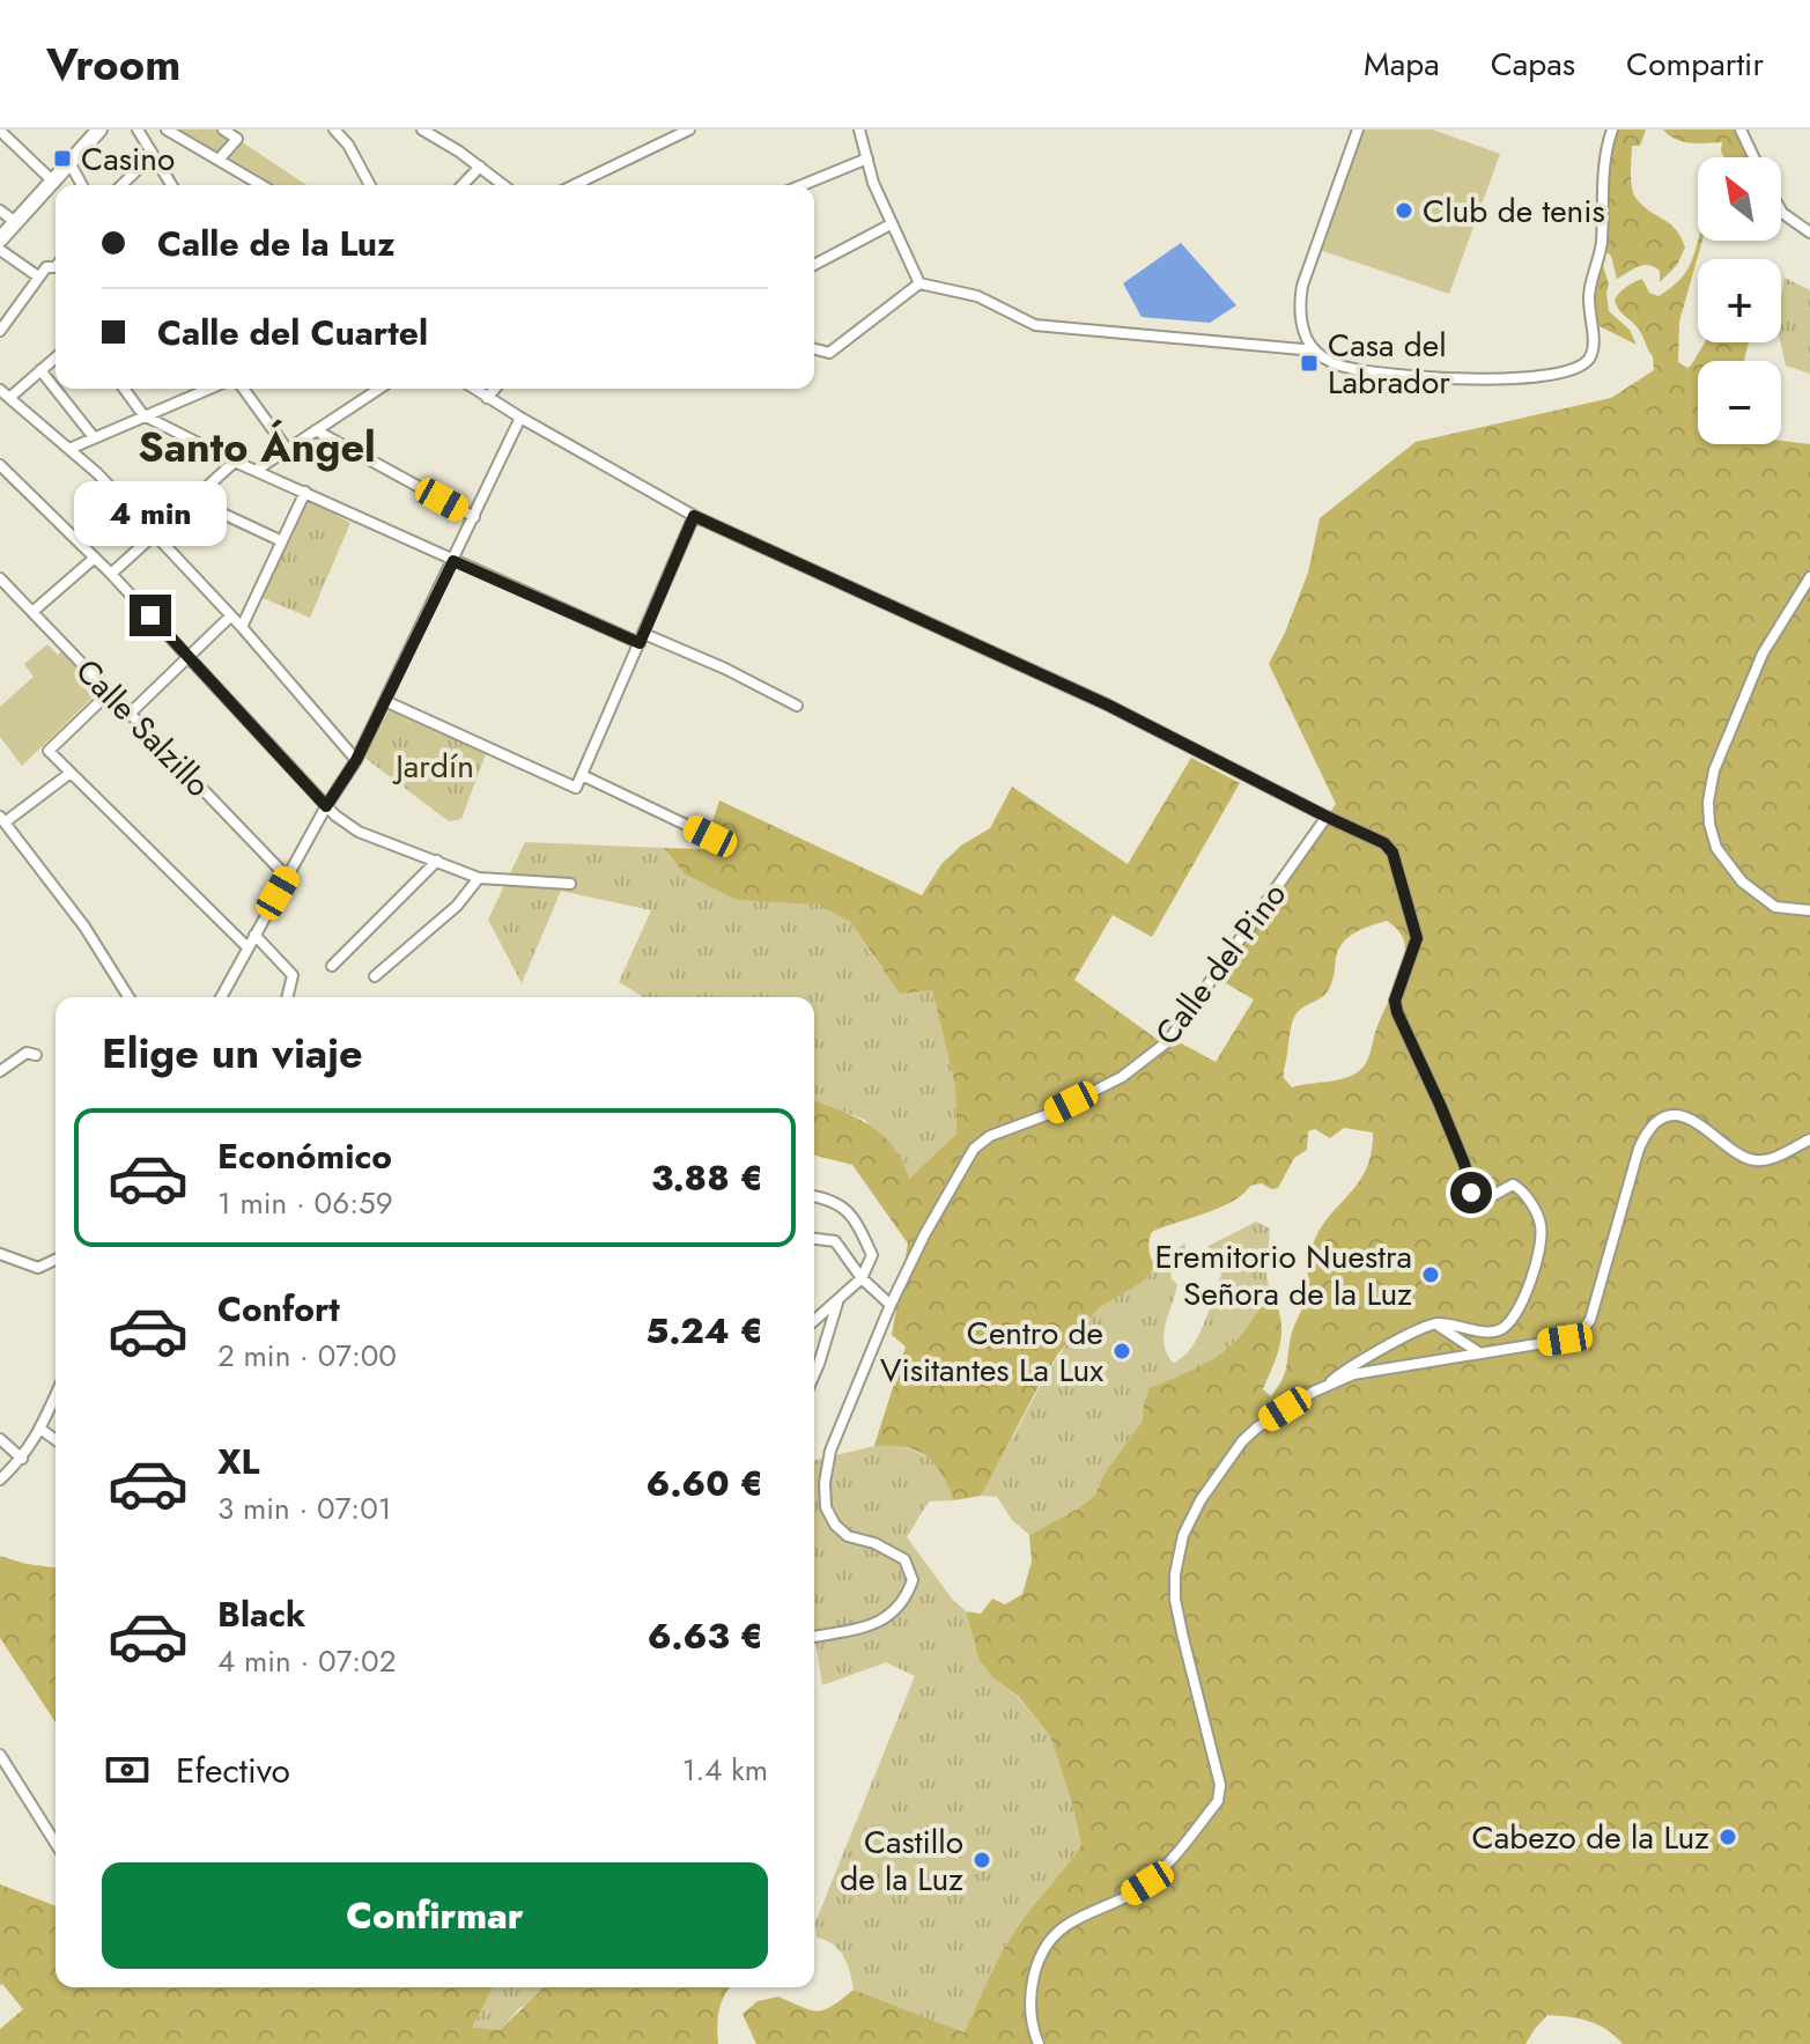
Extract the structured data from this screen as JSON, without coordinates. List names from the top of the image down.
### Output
{
  "streets": {
    "street": ["Calle Salzillo", "Calle del Pino"]
  },
  "districts": ["Santo Ángel"],
  "parks": ["Jardín"],
  "places": {
    "transit": ["Casino", "Casa del Labrador"],
    "other": [
      "Club de tenis",
      "Eremitorio Nuestra Señora de la Luz",
      "Centro de Visitantes La Lux",
      "Cabezo de la Luz",
      "Castillo de la Luz"
    ]
  },
  "north": "top left",
  "page": {
    "header": "Vroom",
    "nav": ["Mapa", "Capas", "Compartir"],
    "map_buttons": ["+", "−"],
    "banner": ["Calle de la Luz", "Calle del Cuartel"],
    "bubble": "4 min",
    "heading": "Elige un viaje",
    "list": [
      {
        "name": "Económico",
        "note": "1 min · 06:59",
        "value": "3.88 €"
      },
      {
        "name": "Confort",
        "note": "2 min · 07:00",
        "value": "5.24 €"
      },
      {
        "name": "XL",
        "note": "3 min · 07:01",
        "value": "6.60 €"
      },
      {
        "name": "Black",
        "note": "4 min · 07:02",
        "value": "6.63 €"
      }
    ],
    "pay": ["Efectivo", "1.4 km"],
    "buttons": "Confirmar"
  }
}
